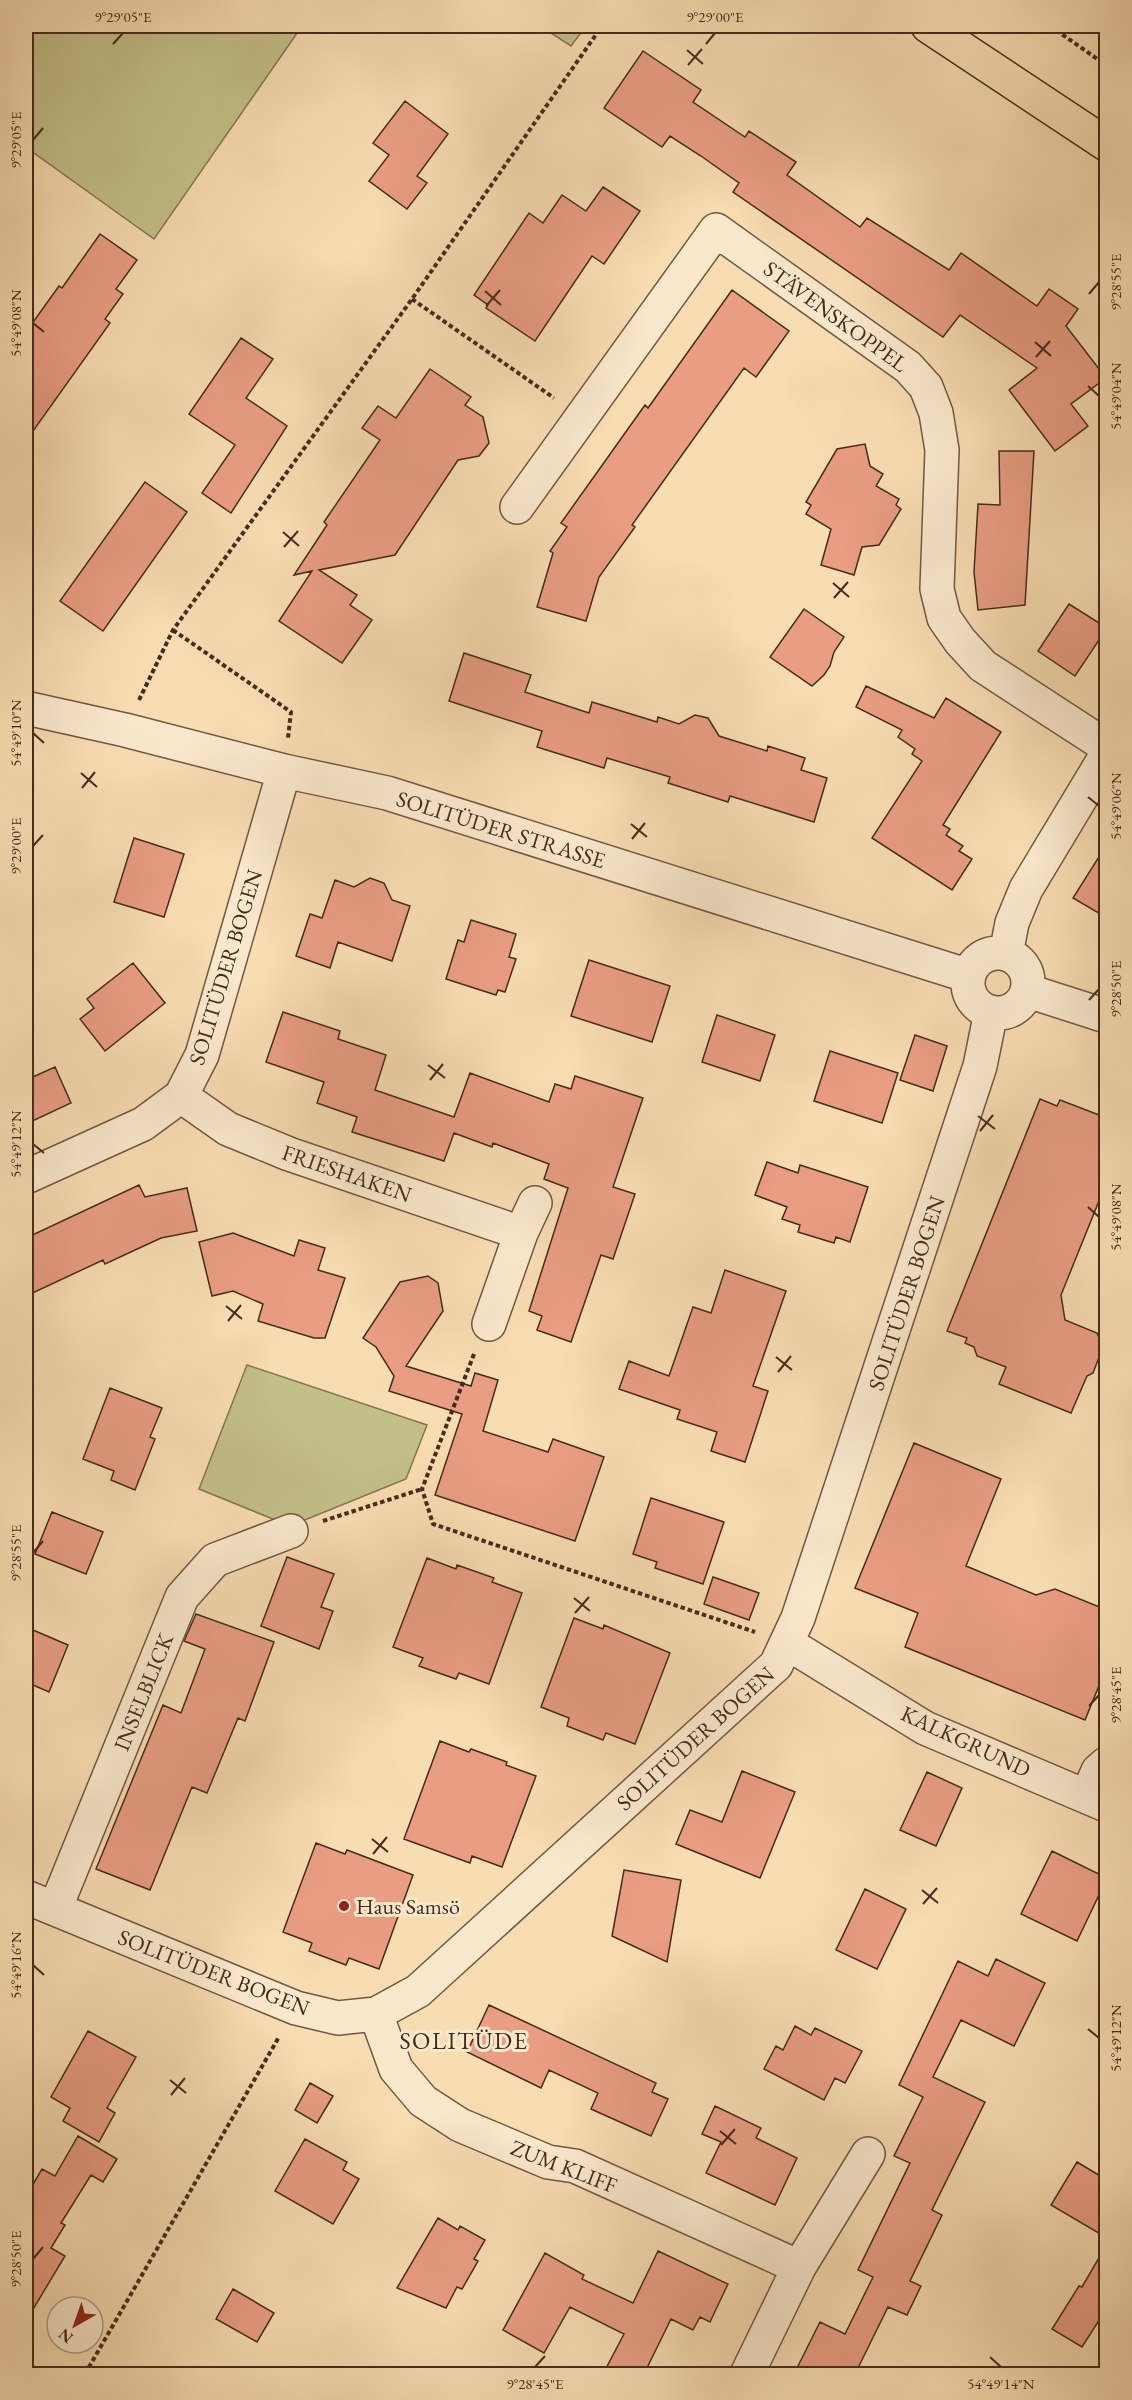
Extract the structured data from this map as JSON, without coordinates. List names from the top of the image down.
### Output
{
  "streets": {
    "street": [
      "STÄVENSKOPPEL",
      "SOLITÜDER STRASSE",
      "SOLITÜDER BOGEN",
      "FRIESHAKEN",
      "INSELBLICK",
      "KALKGRUND",
      "ZUM KLIFF"
    ]
  },
  "crossings": [
    ["SOLITÜDER STRASSE", "SOLITÜDER BOGEN"],
    ["SOLITÜDER BOGEN", "FRIESHAKEN"],
    ["SOLITÜDER BOGEN", "INSELBLICK"],
    ["SOLITÜDER BOGEN", "KALKGRUND"],
    ["SOLITÜDER BOGEN", "ZUM KLIFF"]
  ],
  "districts": ["SOLITÜDE"],
  "places": ["Haus Samsö"],
  "north": "bottom left",
  "coordinates": [
    "9°29'05\"E",
    "9°29'00\"E",
    "9°28'55\"E",
    "54°49'08\"N",
    "54°49'04\"N",
    "54°49'10\"N",
    "54°49'06\"N",
    "9°28'50\"E",
    "54°49'12\"N",
    "9°28'45\"E",
    "54°49'16\"N",
    "54°49'14\"N"
  ]
}
